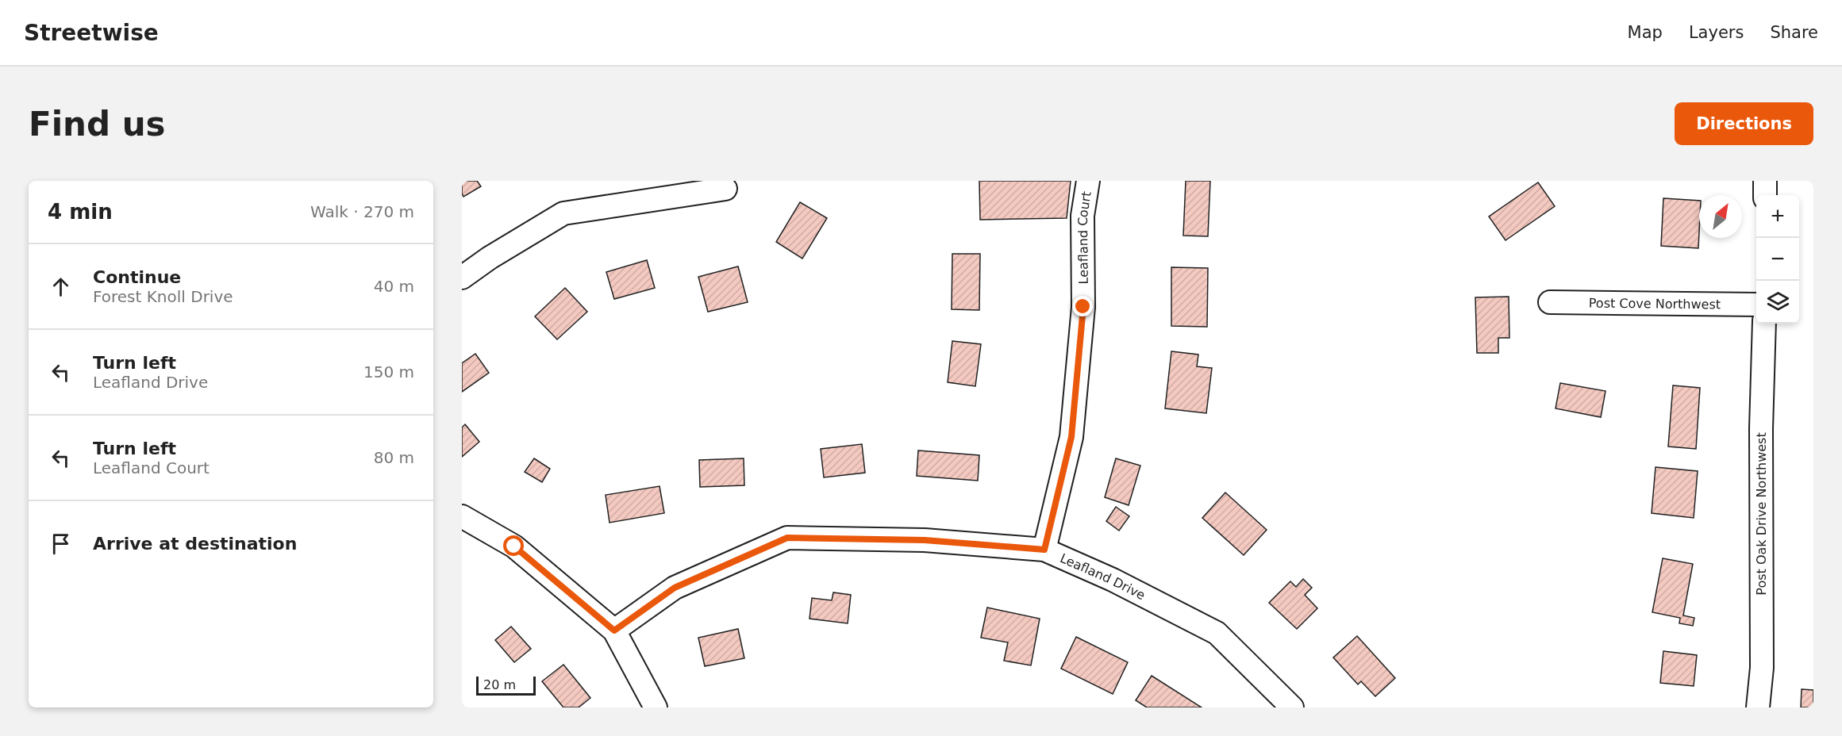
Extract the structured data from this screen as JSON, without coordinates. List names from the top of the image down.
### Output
{
  "streets": {
    "street": [
      "Leafland Court",
      "Post Cove Northwest",
      "Post Oak Drive Northwest",
      "Leafland Drive"
    ]
  },
  "crossings": [
    ["Leafland Court", "Leafland Drive"]
  ],
  "scale_bar": "20 m",
  "north": "top right",
  "page": {
    "header": "Streetwise",
    "nav": ["Map", "Layers", "Share"],
    "buttons": "Directions",
    "title": "Find us",
    "heading": ["4 min", "Walk · 270 m"],
    "map_buttons": ["+", "−"],
    "list": [
      ["Continue", "Forest Knoll Drive", "40 m"],
      ["Turn left", "Leafland Drive", "150 m"],
      ["Turn left", "Leafland Court", "80 m"],
      "Arrive at destination"
    ],
    "scale": "20 m"
  }
}
